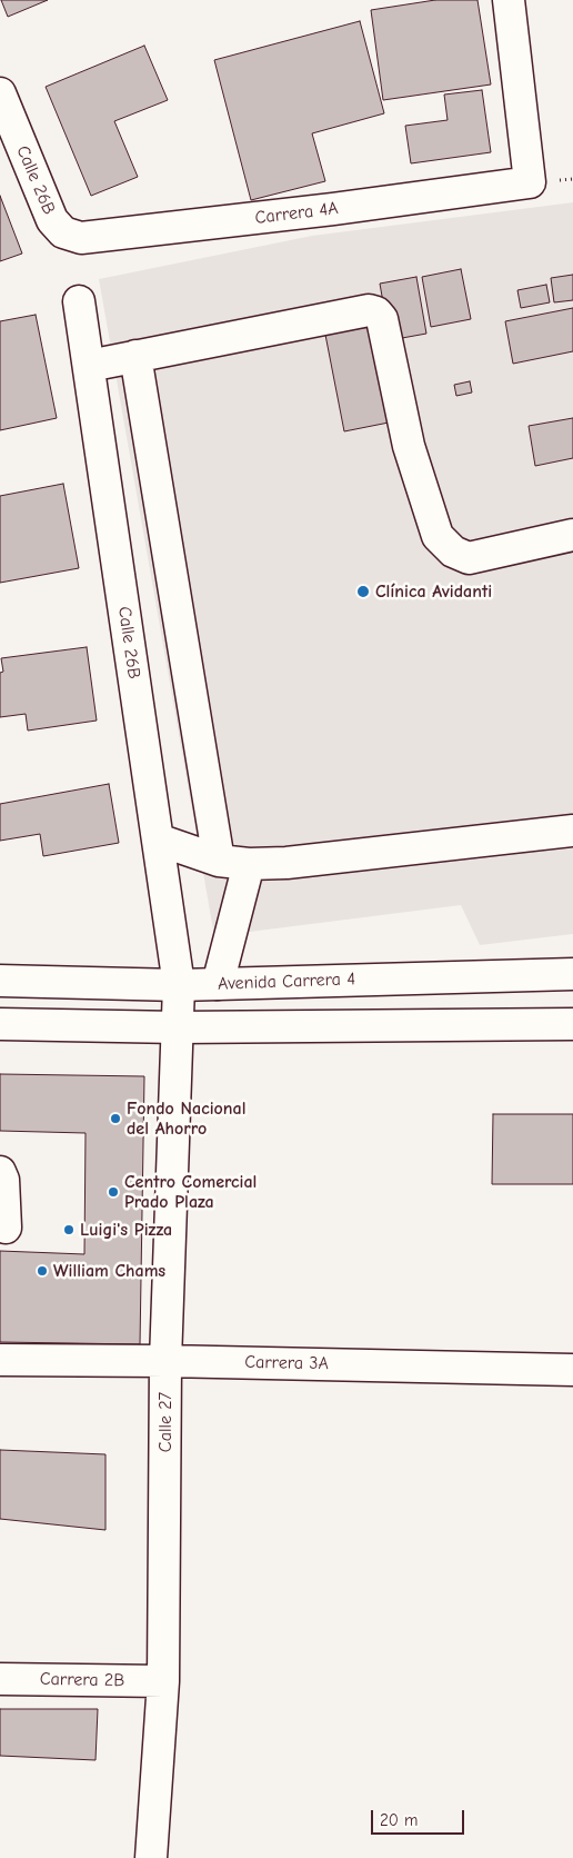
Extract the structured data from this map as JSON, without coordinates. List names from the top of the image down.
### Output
{
  "streets": {
    "street": [
      "Calle 26B",
      "Carrera 4A",
      "Avenida Carrera 4",
      "Carrera 3A",
      "Calle 27",
      "Carrera 2B"
    ]
  },
  "crossings": [
    ["Calle 26B", "Carrera 4A"],
    ["Calle 26B", "Avenida Carrera 4"],
    ["Calle 26B", "Calle 27"],
    ["Avenida Carrera 4", "Calle 27"],
    ["Carrera 3A", "Calle 27"],
    ["Calle 27", "Carrera 2B"]
  ],
  "places": [
    "Clínica Avidanti",
    "Fondo Nacional del Ahorro",
    "Centro Comercial Prado Plaza",
    "Luigi's Pizza",
    "William Chams"
  ],
  "scale_bar": "20 m"
}
